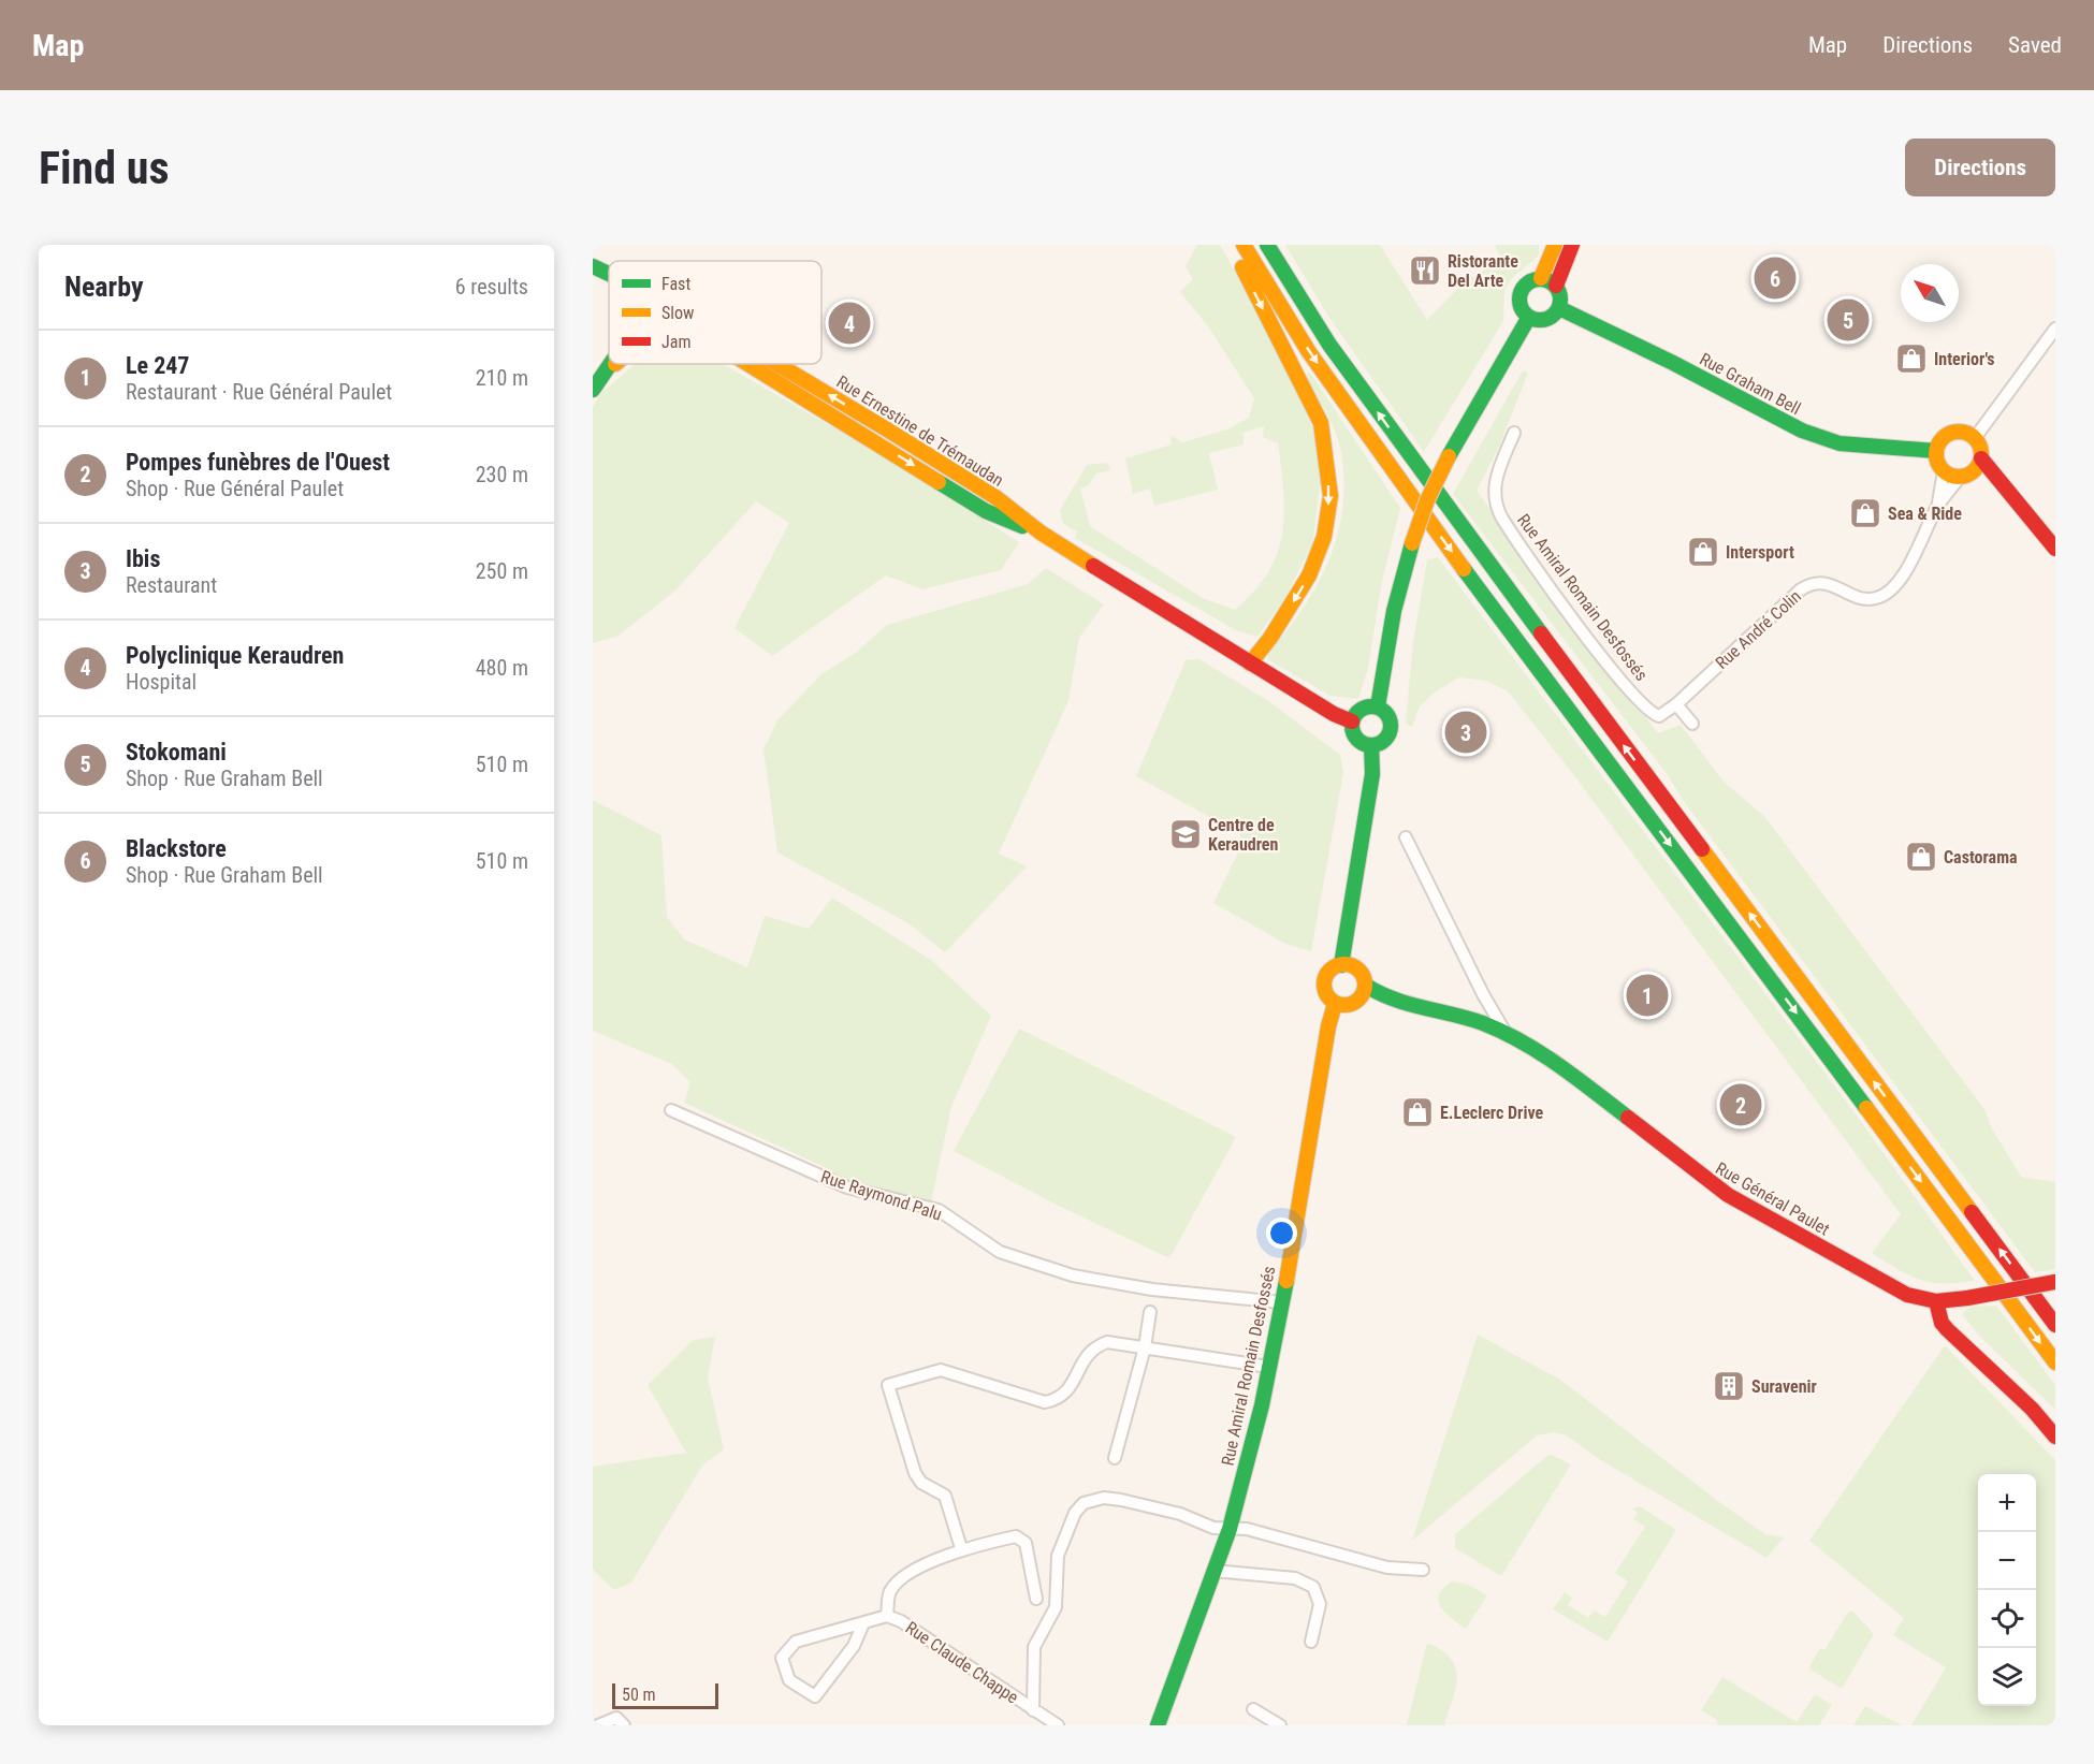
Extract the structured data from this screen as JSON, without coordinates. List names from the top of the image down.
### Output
{
  "streets": {
    "main road": [
      "Rue Graham Bell",
      "Rue Ernestine de Trémaudan",
      "Rue Amiral Romain Desfossés",
      "Rue Général Paulet"
    ],
    "street": ["Rue André Colin", "Rue Raymond Palu", "Rue Claude Chappe"]
  },
  "crossings": [
    ["Rue Graham Bell", "Rue André Colin"],
    ["Rue Amiral Romain Desfossés", "Rue André Colin"],
    ["Rue Amiral Romain Desfossés", "Rue Raymond Palu"],
    ["Rue Amiral Romain Desfossés", "Rue Général Paulet"]
  ],
  "places": {
    "restaurant": ["Ristorante Del Arte"],
    "shop": [
      "Interior's",
      "Sea & Ride",
      "Intersport",
      "Castorama",
      "E.Leclerc Drive"
    ],
    "school or university": ["Centre de Keraudren"],
    "building": ["Suravenir"]
  },
  "legend": ["Fast", "Slow", "Jam"],
  "scale_bar": "50 m",
  "north": "top left",
  "page": {
    "header": "Map",
    "nav": ["Map", "Directions", "Saved"],
    "buttons": "Directions",
    "title": "Find us",
    "heading": ["Nearby", "6 results"],
    "pins": [
      "6",
      "5",
      "4",
      "3",
      "1",
      "2"
    ],
    "list": [
      {
        "mark": "1",
        "name": "Le 247",
        "note": "Restaurant · Rue Général Paulet",
        "value": "210 m"
      },
      {
        "mark": "2",
        "name": "Pompes funèbres de l'Ouest",
        "note": "Shop · Rue Général Paulet",
        "value": "230 m"
      },
      {
        "mark": "3",
        "name": "Ibis",
        "note": "Restaurant",
        "value": "250 m"
      },
      {
        "mark": "4",
        "name": "Polyclinique Keraudren",
        "note": "Hospital",
        "value": "480 m"
      },
      {
        "mark": "5",
        "name": "Stokomani",
        "note": "Shop · Rue Graham Bell",
        "value": "510 m"
      },
      {
        "mark": "6",
        "name": "Blackstore",
        "note": "Shop · Rue Graham Bell",
        "value": "510 m"
      }
    ],
    "map_buttons": ["+", "−"],
    "scale": "50 m"
  }
}
